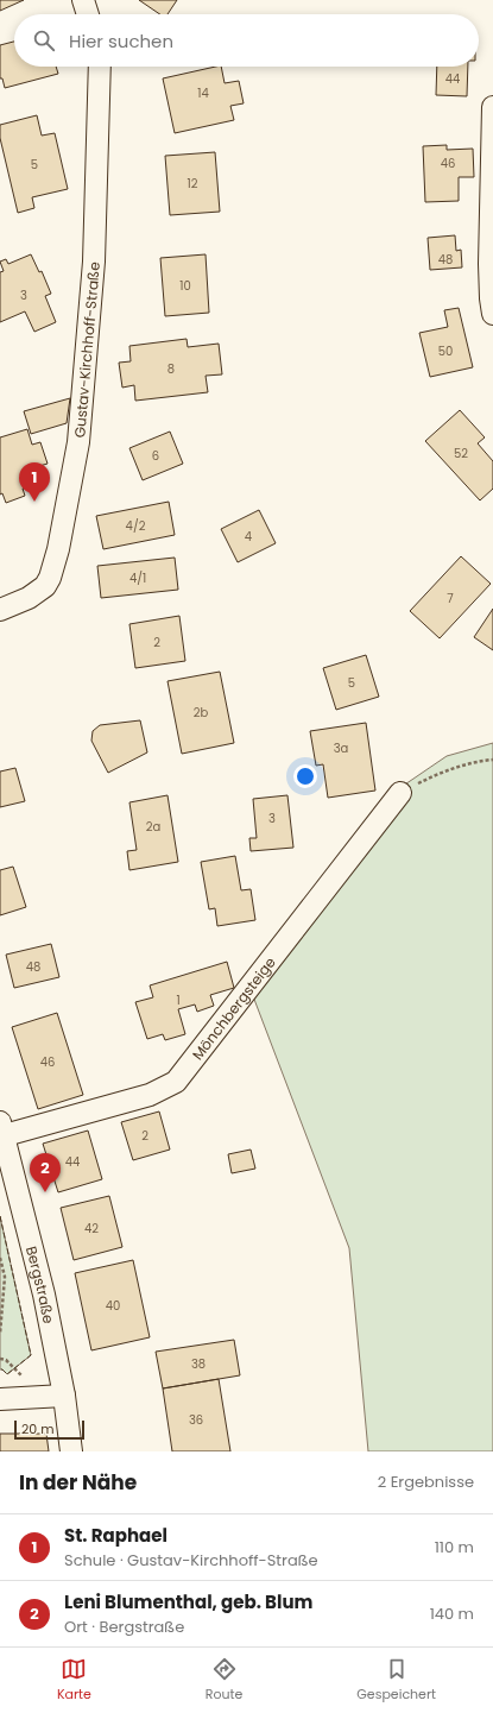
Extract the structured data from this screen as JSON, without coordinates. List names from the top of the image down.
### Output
{
  "streets": {
    "street": ["Gustav-Kirchhoff-Straße", "Mönchbergsteige", "Bergstraße"]
  },
  "crossings": [
    ["Mönchbergsteige", "Bergstraße"]
  ],
  "house_numbers": [
    "44",
    "14",
    "46",
    "5",
    "12",
    "48",
    "10",
    "3",
    "50",
    "8",
    "52",
    "6",
    "4/2",
    "4",
    "4/1",
    "7",
    "2",
    "5",
    "2b",
    "3a",
    "3",
    "2a",
    "48",
    "1",
    "46",
    "2",
    "44",
    "42",
    "40",
    "38",
    "36"
  ],
  "scale_bar": "20 m",
  "page": {
    "search": "Hier suchen",
    "pins": ["1", "2"],
    "scale": "20 m",
    "heading": ["In der Nähe", "2 Ergebnisse"],
    "list": [
      {
        "mark": "1",
        "name": "St. Raphael",
        "note": "Schule · Gustav-Kirchhoff-Straße",
        "value": "110 m"
      },
      {
        "mark": "2",
        "name": "Leni Blumenthal, geb. Blum",
        "note": "Ort · Bergstraße",
        "value": "140 m"
      }
    ],
    "nav": ["Karte", "Route", "Gespeichert"]
  }
}
